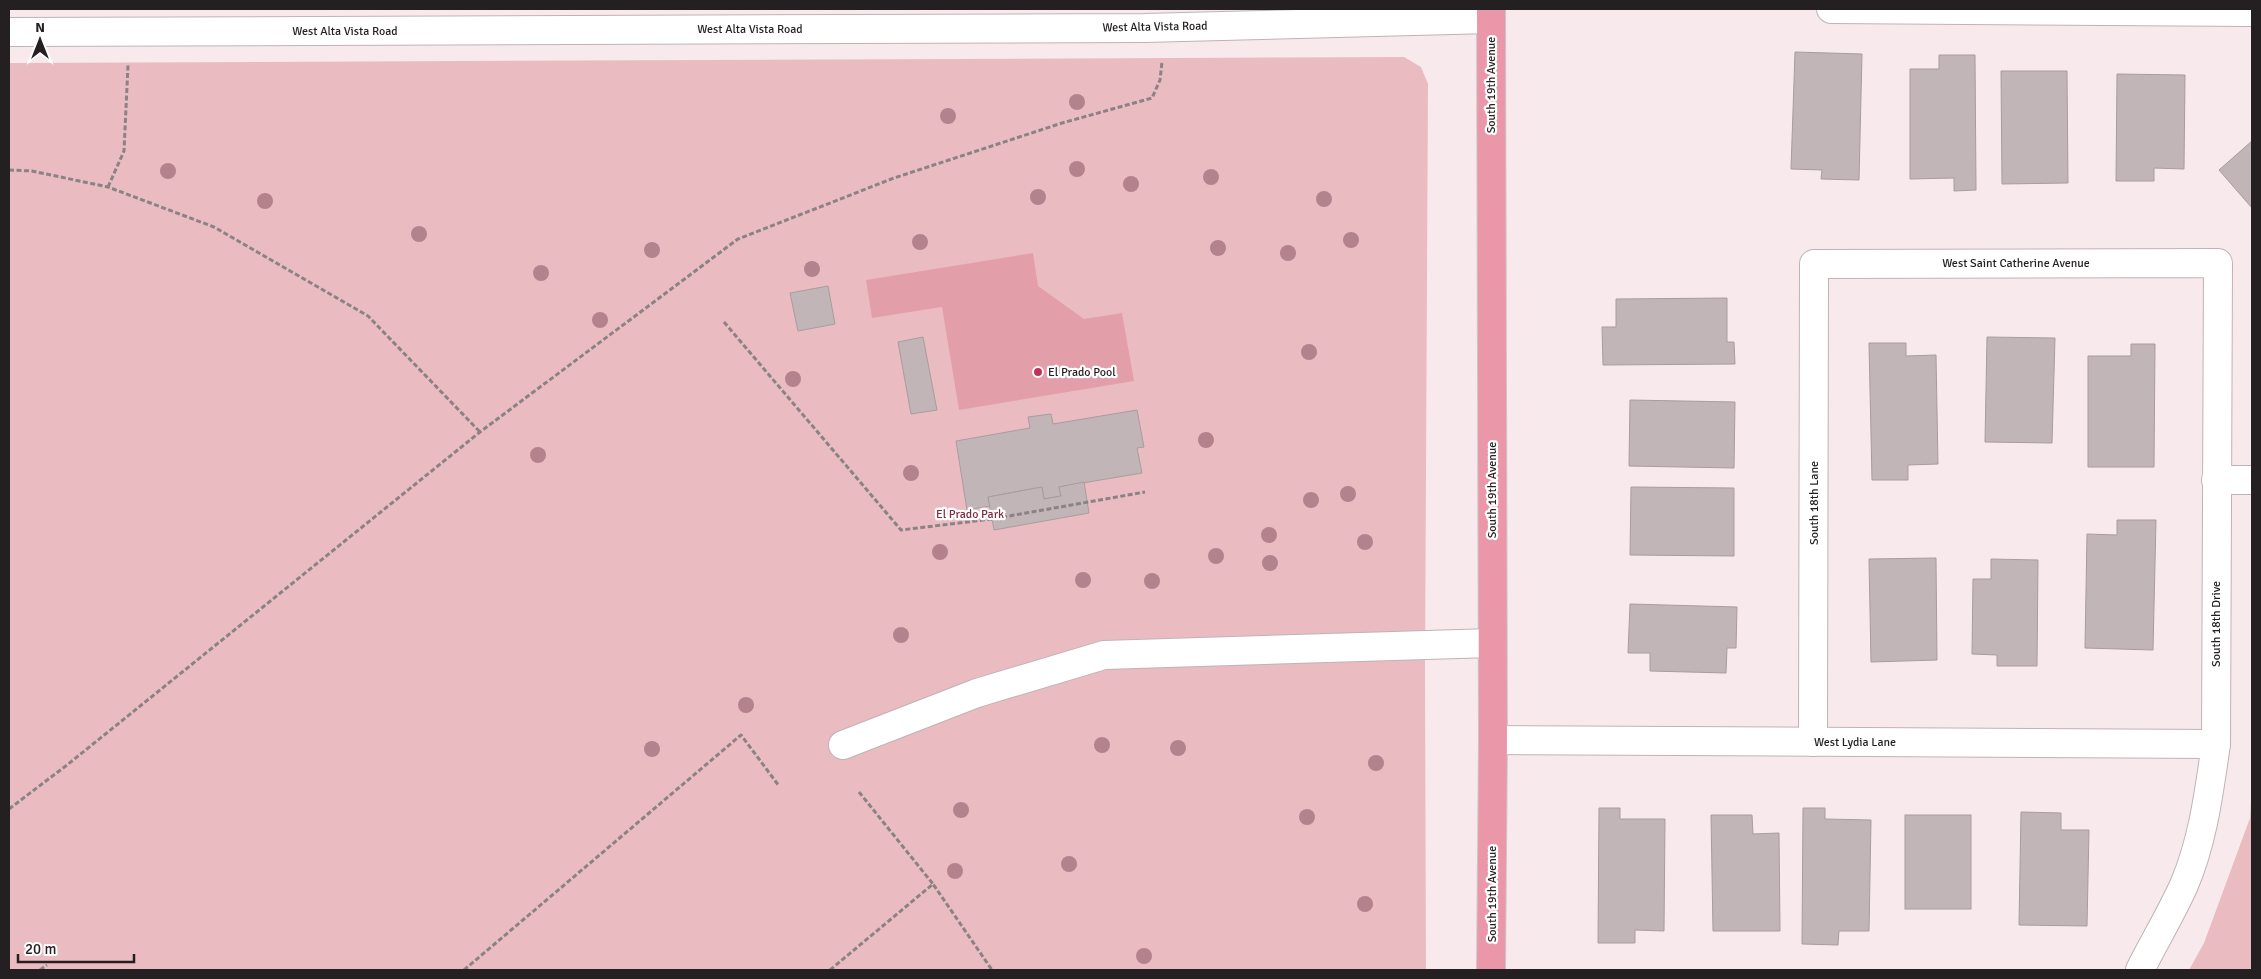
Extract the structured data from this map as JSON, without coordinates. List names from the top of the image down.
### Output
{
  "streets": {
    "main road": ["South 19th Avenue"],
    "street": [
      "West Alta Vista Road",
      "West Saint Catherine Avenue",
      "South 18th Lane",
      "South 18th Drive",
      "West Lydia Lane"
    ]
  },
  "crossings": [
    ["West Alta Vista Road", "South 19th Avenue"],
    ["South 19th Avenue", "West Lydia Lane"],
    ["West Saint Catherine Avenue", "South 18th Lane"],
    ["West Saint Catherine Avenue", "South 18th Drive"],
    ["South 18th Lane", "West Lydia Lane"],
    ["South 18th Drive", "West Lydia Lane"]
  ],
  "parks": ["El Prado Park"],
  "places": ["El Prado Pool"],
  "scale_bar": "20 m",
  "north": "top"
}
